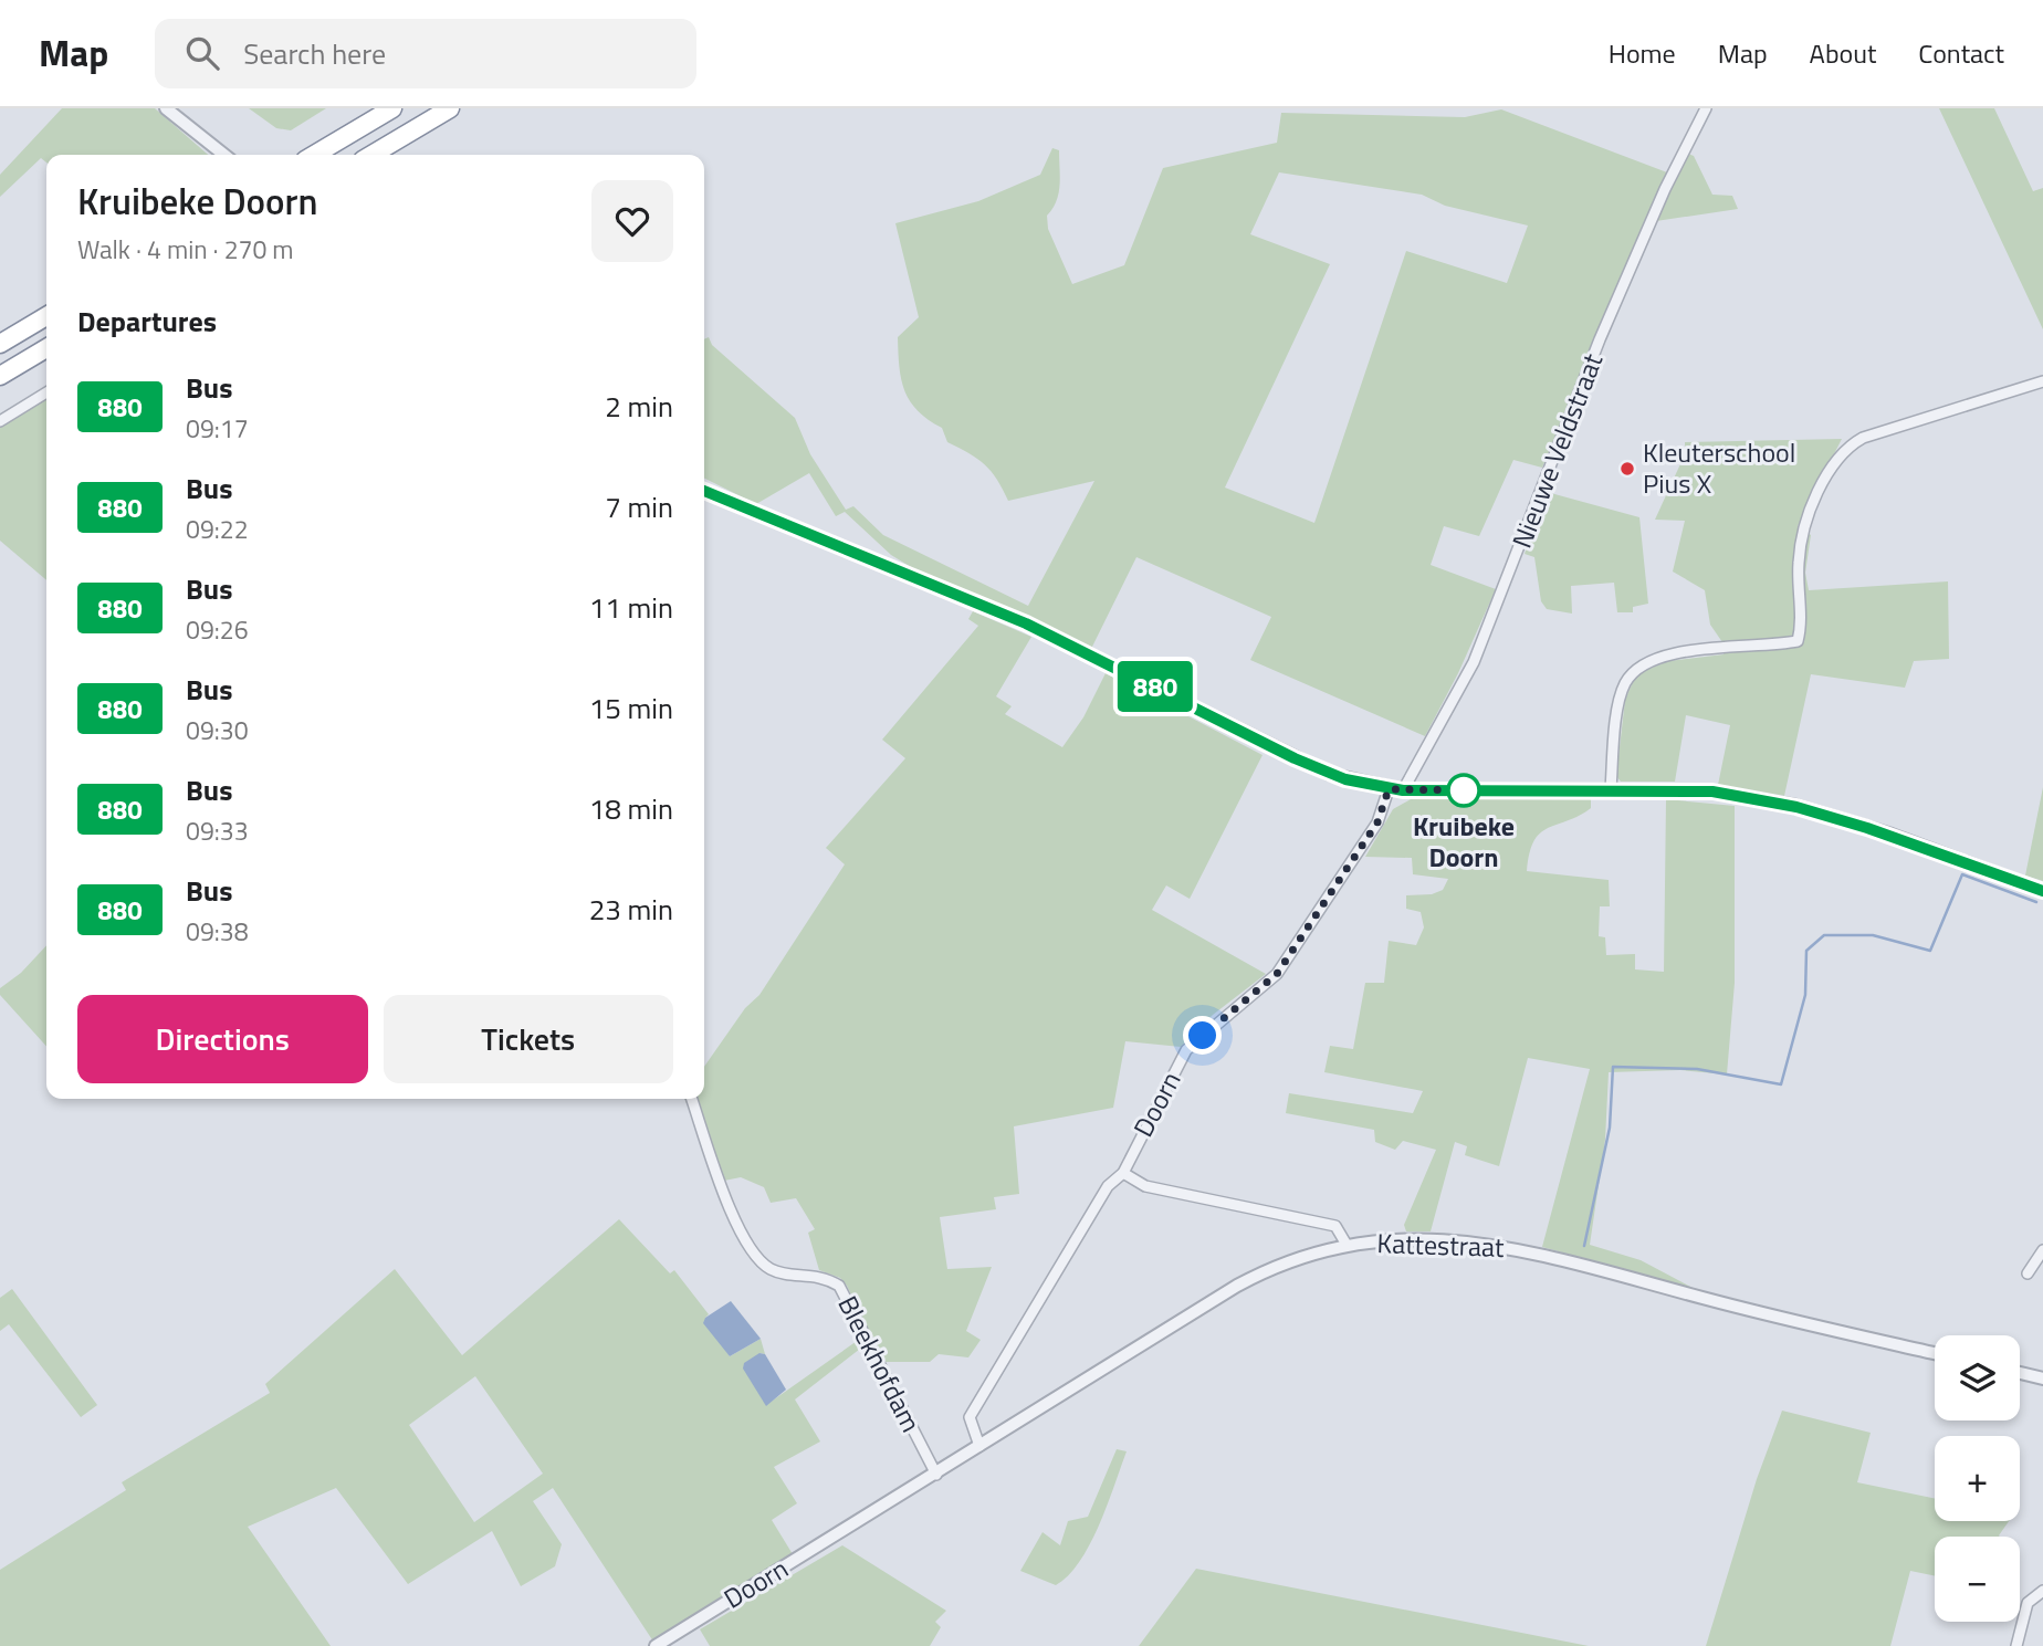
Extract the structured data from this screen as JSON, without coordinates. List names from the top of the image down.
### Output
{
  "streets": {
    "street": [
      "Nieuwe Veldstraat",
      "Doorn",
      "Kattestraat",
      "Bleekhofdam"
    ]
  },
  "crossings": [
    ["Doorn", "Kattestraat"],
    ["Doorn", "Bleekhofdam"],
    ["Kattestraat", "Bleekhofdam"]
  ],
  "places": ["Kleuterschool Pius X", "Kruibeke Doorn"],
  "lines": ["bus line 880"],
  "page": {
    "header": "Map",
    "search": "Search here",
    "nav": [
      "Home",
      "Map",
      "About",
      "Contact"
    ],
    "on_map": "880",
    "heading": [
      ["Kruibeke Doorn", "Walk · 4 min · 270 m"],
      "Departures"
    ],
    "list": [
      {
        "mark": "880",
        "name": "Bus",
        "note": "09:17",
        "value": "2 min"
      },
      {
        "mark": "880",
        "name": "Bus",
        "note": "09:22",
        "value": "7 min"
      },
      {
        "mark": "880",
        "name": "Bus",
        "note": "09:26",
        "value": "11 min"
      },
      {
        "mark": "880",
        "name": "Bus",
        "note": "09:30",
        "value": "15 min"
      },
      {
        "mark": "880",
        "name": "Bus",
        "note": "09:33",
        "value": "18 min"
      },
      {
        "mark": "880",
        "name": "Bus",
        "note": "09:38",
        "value": "23 min"
      }
    ],
    "buttons": ["Directions", "Tickets"],
    "map_buttons": ["+", "−"]
  }
}
